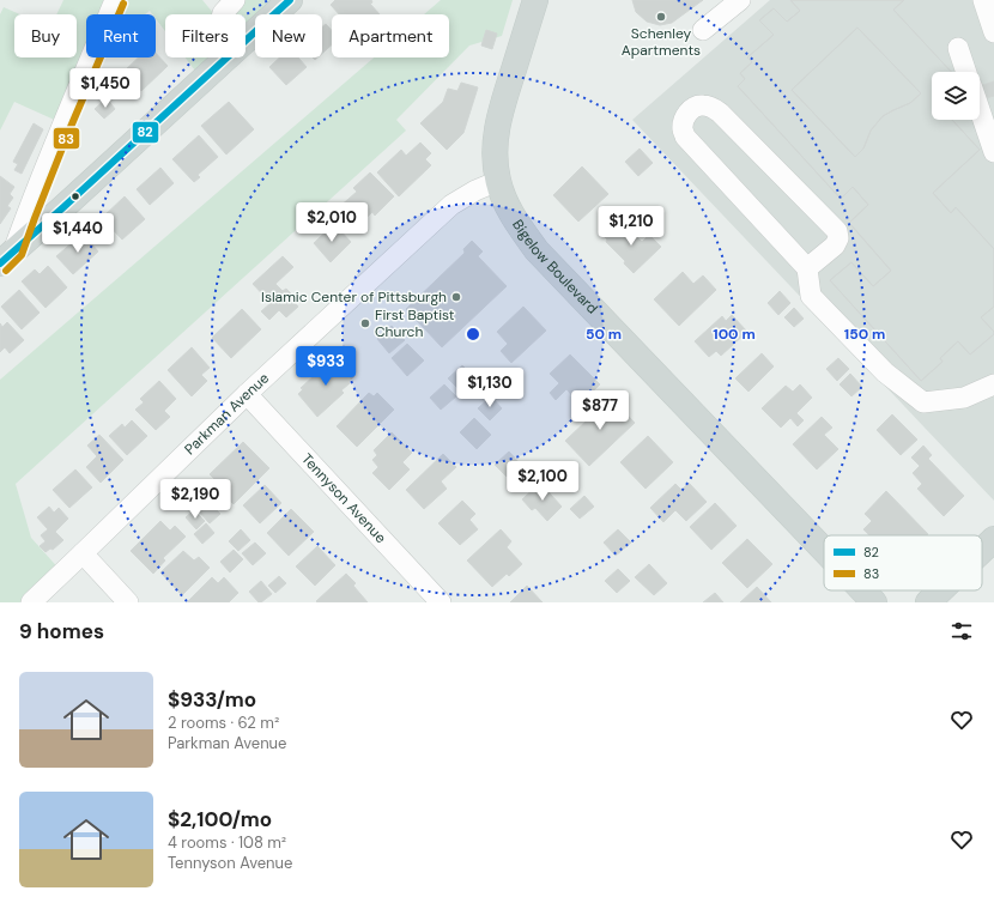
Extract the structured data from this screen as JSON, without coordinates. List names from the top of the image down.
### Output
{
  "streets": {
    "main road": ["Bigelow Boulevard"],
    "street": ["Parkman Avenue", "Tennyson Avenue"]
  },
  "crossings": [
    ["Bigelow Boulevard", "Parkman Avenue"],
    ["Parkman Avenue", "Tennyson Avenue"]
  ],
  "places": ["Schenley Apartments", "Islamic Center of Pittsburgh", "First Baptist Church"],
  "lines": ["transit line 82", "transit line 83"],
  "legend": ["82", "83"],
  "page": {
    "chip": [
      "Buy",
      "Rent",
      "Filters",
      "New",
      "Apartment"
    ],
    "price": [
      "$1,450",
      "$2,010",
      "$1,210",
      "$1,440",
      "$933",
      "$1,130",
      "$877",
      "$2,100",
      "$2,190"
    ],
    "heading": "9 homes",
    "list": [
      {
        "name": "$933/mo",
        "note": "2 rooms · 62 m² · Parkman Avenue"
      },
      {
        "name": "$2,100/mo",
        "note": "4 rooms · 108 m² · Tennyson Avenue"
      }
    ]
  },
  "rings": ["50 m", "100 m", "150 m"]
}
